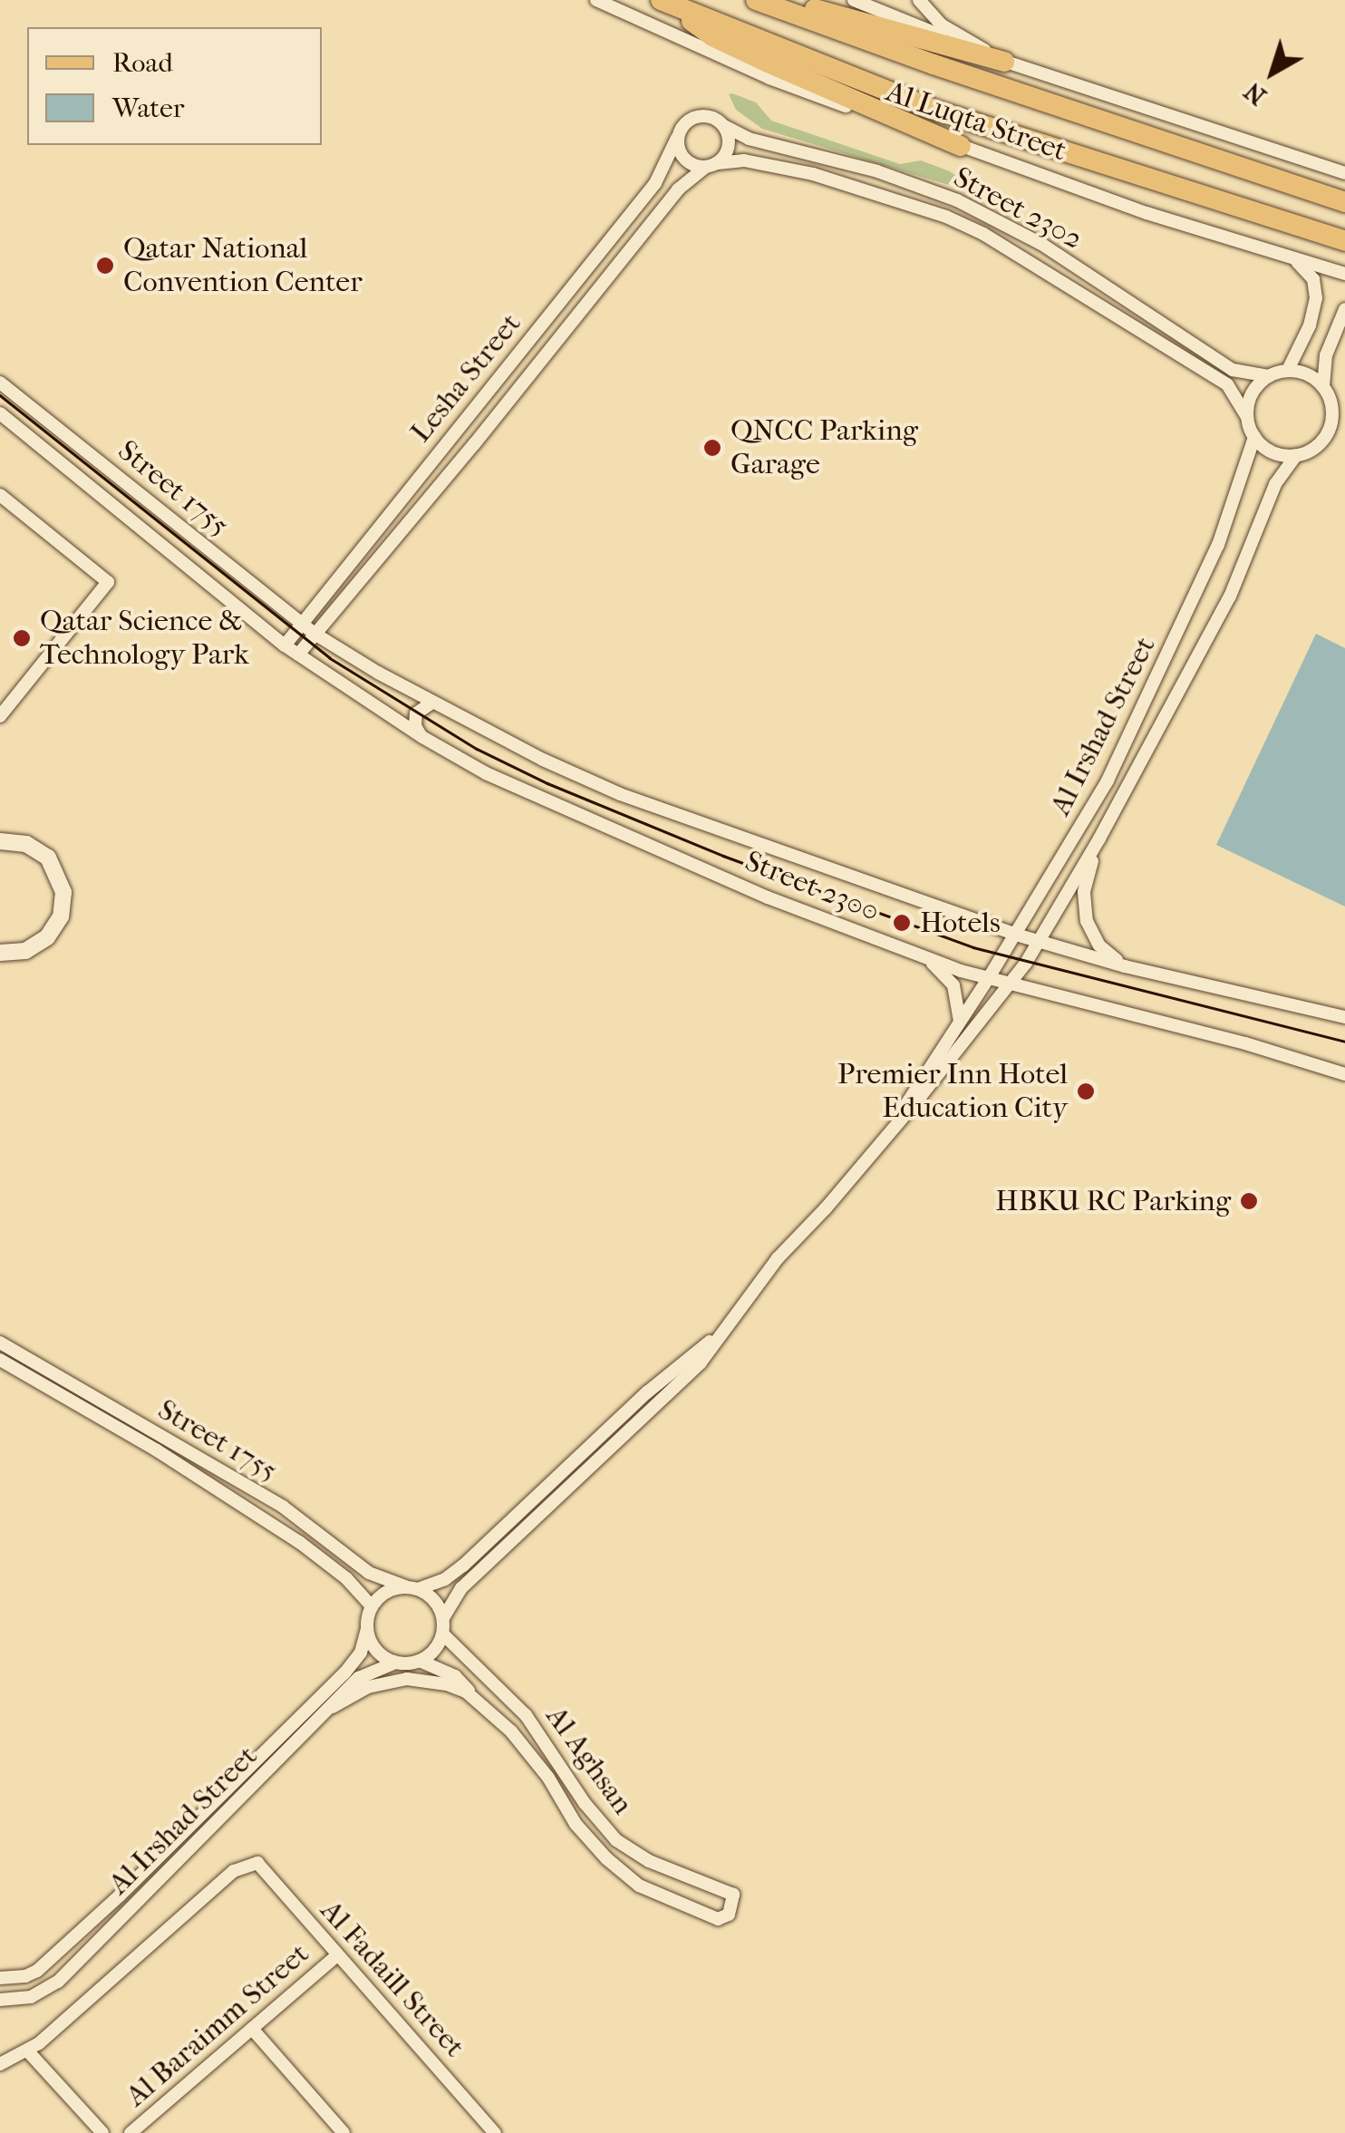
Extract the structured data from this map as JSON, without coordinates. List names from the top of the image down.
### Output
{
  "streets": {
    "main road": ["Al Luqta Street"],
    "street": [
      "Street 2302",
      "Lesha Street",
      "Street 1755",
      "Al Irshad Street",
      "Street 2300",
      "Al Aghsan",
      "Al Fadaill Street",
      "Al Baraimm Street"
    ]
  },
  "crossings": [
    ["Street 2302", "Lesha Street"],
    ["Street 2302", "Al Irshad Street"],
    ["Lesha Street", "Street 1755"],
    ["Lesha Street", "Street 2300"],
    ["Street 1755", "Al Irshad Street"],
    ["Street 1755", "Street 2300"],
    ["Street 1755", "Al Aghsan"],
    ["Al Irshad Street", "Street 2300"],
    ["Al Irshad Street", "Al Aghsan"],
    ["Al Fadaill Street", "Al Baraimm Street"]
  ],
  "places": [
    "Qatar National Convention Center",
    "QNCC Parking Garage",
    "Qatar Science & Technology Park",
    "Hotels",
    "Premier Inn Hotel Education City",
    "HBKU RC Parking"
  ],
  "legend": ["Road", "Water"],
  "north": "bottom left"
}
